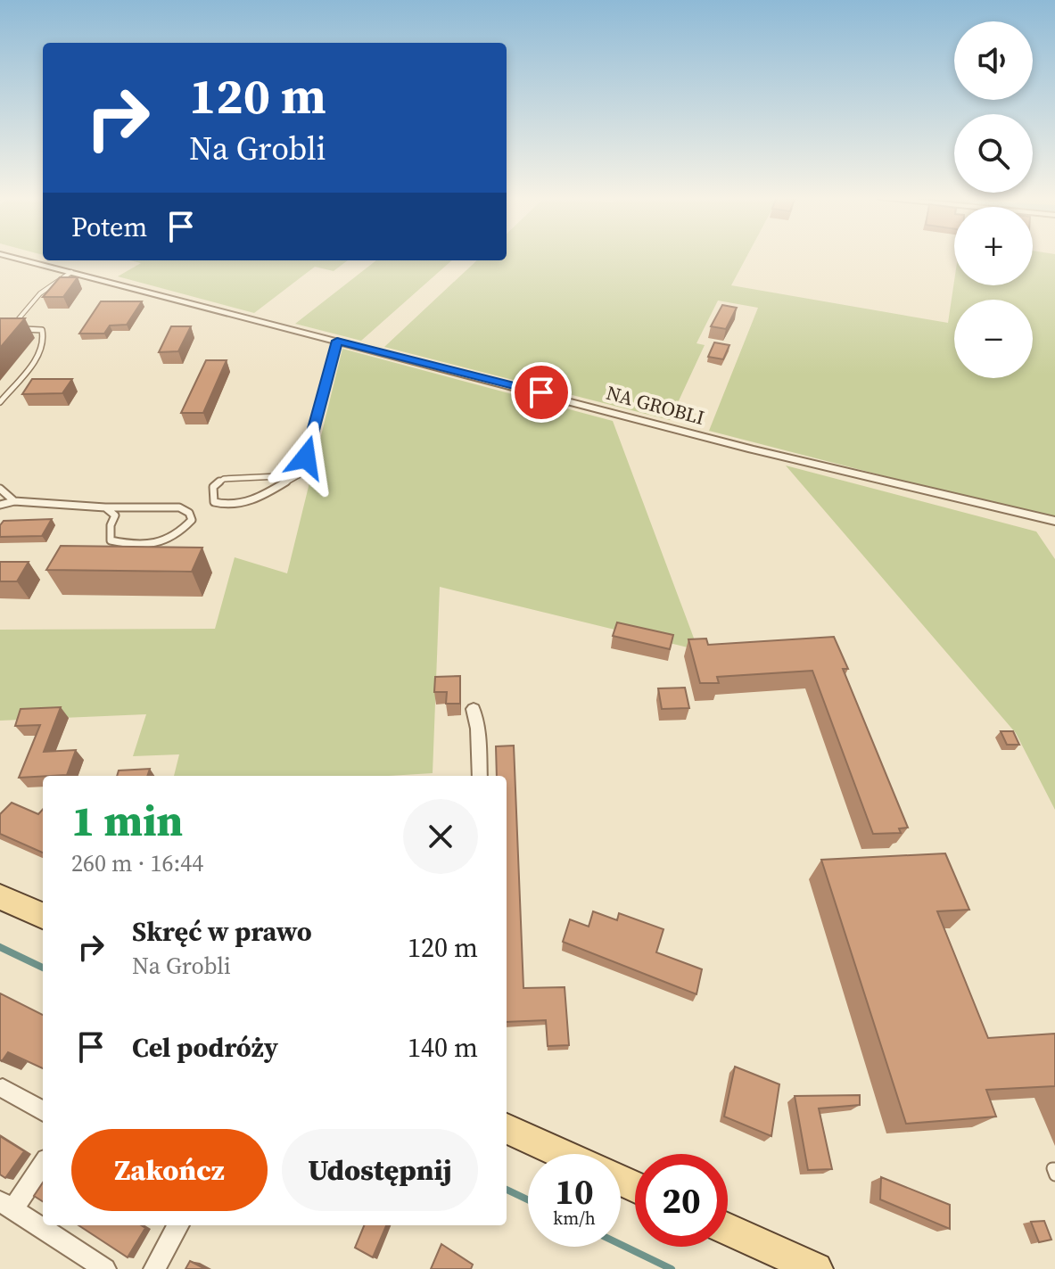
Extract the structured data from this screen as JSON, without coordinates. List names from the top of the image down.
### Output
{
  "streets": {
    "street": ["NA GROBLI"]
  },
  "page": {
    "map_buttons": ["+", "−"],
    "turn": ["120 m", "Na Grobli"],
    "then": "Potem",
    "heading": ["1 min", "260 m · 16:44"],
    "list": [
      {
        "name": "Skręć w prawo",
        "note": "Na Grobli",
        "value": "120 m"
      },
      {
        "name": "Cel podróży",
        "value": "140 m"
      }
    ],
    "buttons": ["Zakończ", "Udostępnij"],
    "speed": "10 km/h",
    "limit": "20"
  }
}
